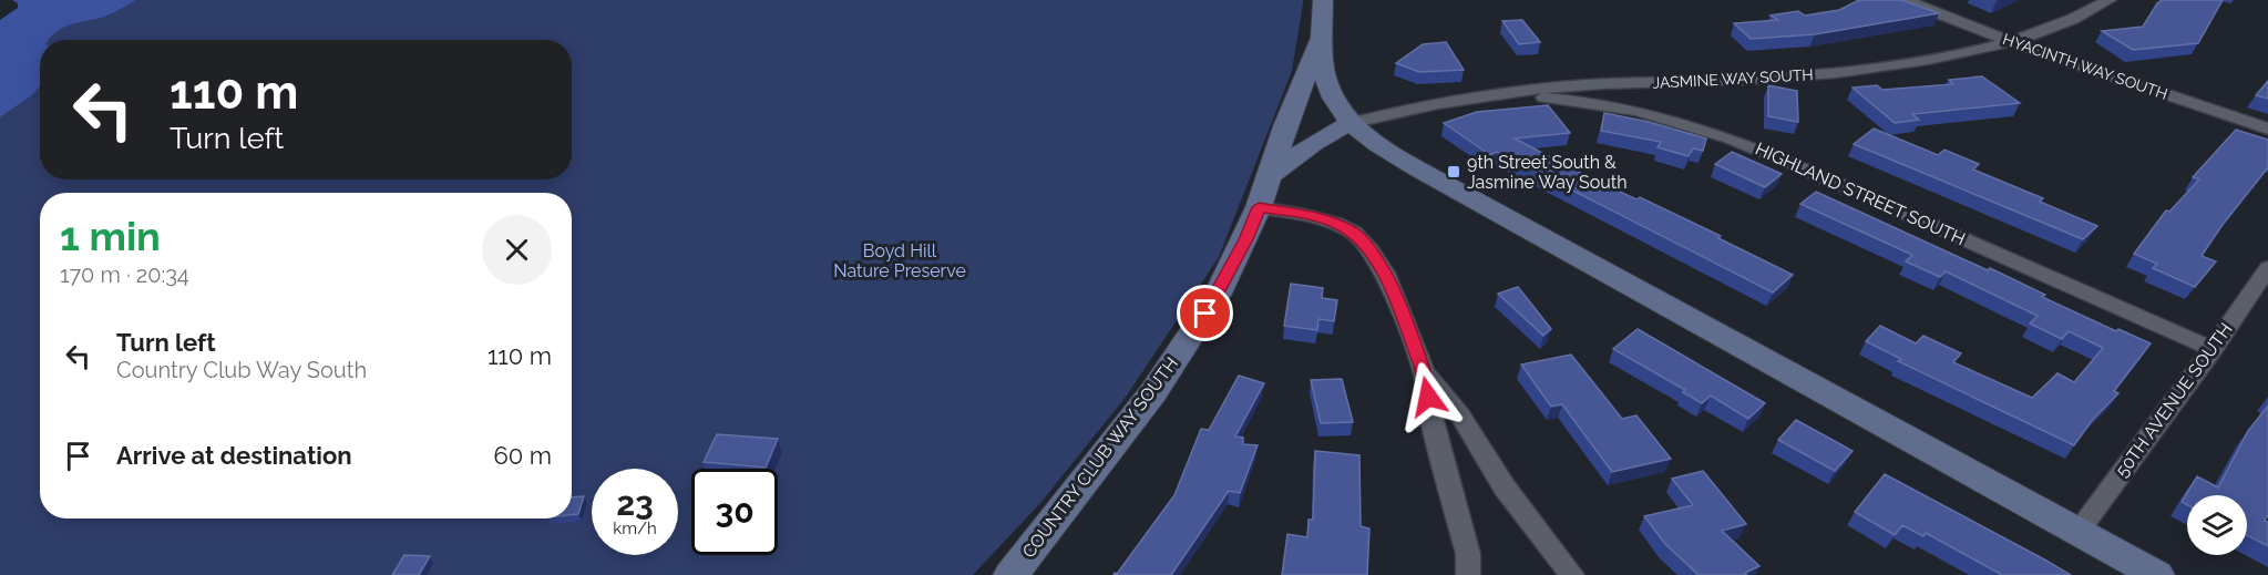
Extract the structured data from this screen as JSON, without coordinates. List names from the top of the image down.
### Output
{
  "streets": {
    "main road": ["COUNTRY CLUB WAY SOUTH"],
    "street": [
      "HYACINTH WAY SOUTH",
      "JASMINE WAY SOUTH",
      "HIGHLAND STREET SOUTH",
      "50TH AVENUE SOUTH"
    ]
  },
  "crossings": [
    ["HYACINTH WAY SOUTH", "JASMINE WAY SOUTH"],
    ["JASMINE WAY SOUTH", "HIGHLAND STREET SOUTH"],
    ["HIGHLAND STREET SOUTH", "50TH AVENUE SOUTH"]
  ],
  "parks": ["Boyd Hill Nature Preserve"],
  "places": {
    "transit": ["9th Street South & Jasmine Way South"]
  },
  "page": {
    "turn": ["110 m", "Turn left"],
    "heading": ["1 min", "170 m · 20:34"],
    "list": [
      {
        "name": "Turn left",
        "note": "Country Club Way South",
        "value": "110 m"
      },
      {
        "name": "Arrive at destination",
        "value": "60 m"
      }
    ],
    "speed": "23 km/h",
    "limit": "30"
  }
}
